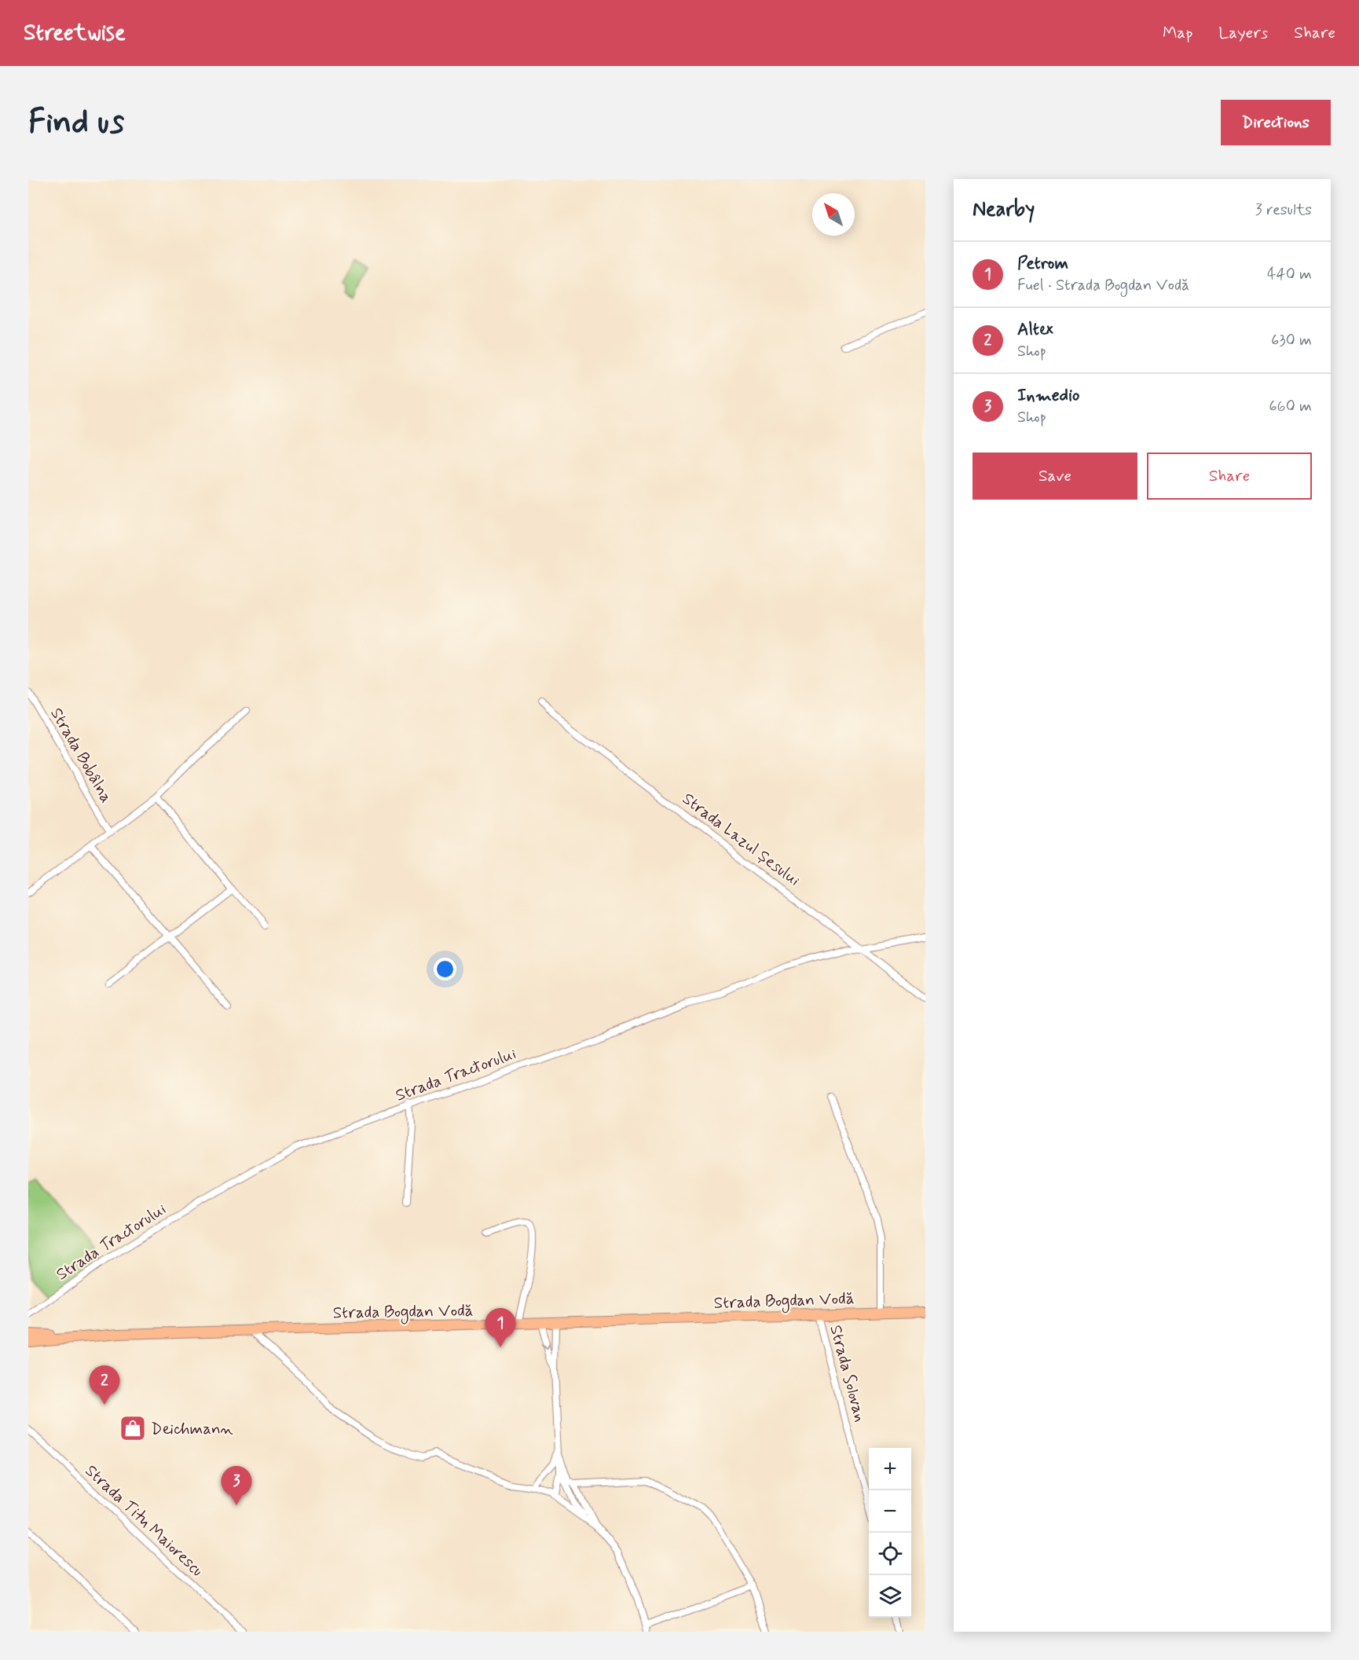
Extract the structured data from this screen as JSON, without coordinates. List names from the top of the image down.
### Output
{
  "streets": {
    "main road": ["Strada Bogdan Vodă"],
    "street": [
      "Strada Bobâlna",
      "Strada Lazul Șesului",
      "Strada Tractorului",
      "Strada Solovan",
      "Strada Titu Maiorescu"
    ]
  },
  "crossings": [
    ["Strada Lazul Șesului", "Strada Tractorului"],
    ["Strada Bogdan Vodă", "Strada Solovan"]
  ],
  "places": {
    "shop": ["Deichmann"]
  },
  "north": "top left",
  "page": {
    "header": "Streetwise",
    "nav": ["Map", "Layers", "Share"],
    "buttons": [
      "Directions",
      ["Save", "Share"]
    ],
    "title": "Find us",
    "heading": ["Nearby", "3 results"],
    "list": [
      {
        "mark": "1",
        "name": "Petrom",
        "note": "Fuel · Strada Bogdan Vodă",
        "value": "440 m"
      },
      {
        "mark": "2",
        "name": "Altex",
        "note": "Shop",
        "value": "630 m"
      },
      {
        "mark": "3",
        "name": "Inmedio",
        "note": "Shop",
        "value": "660 m"
      }
    ],
    "pins": ["1", "2", "3"],
    "map_buttons": ["+", "−"]
  }
}
